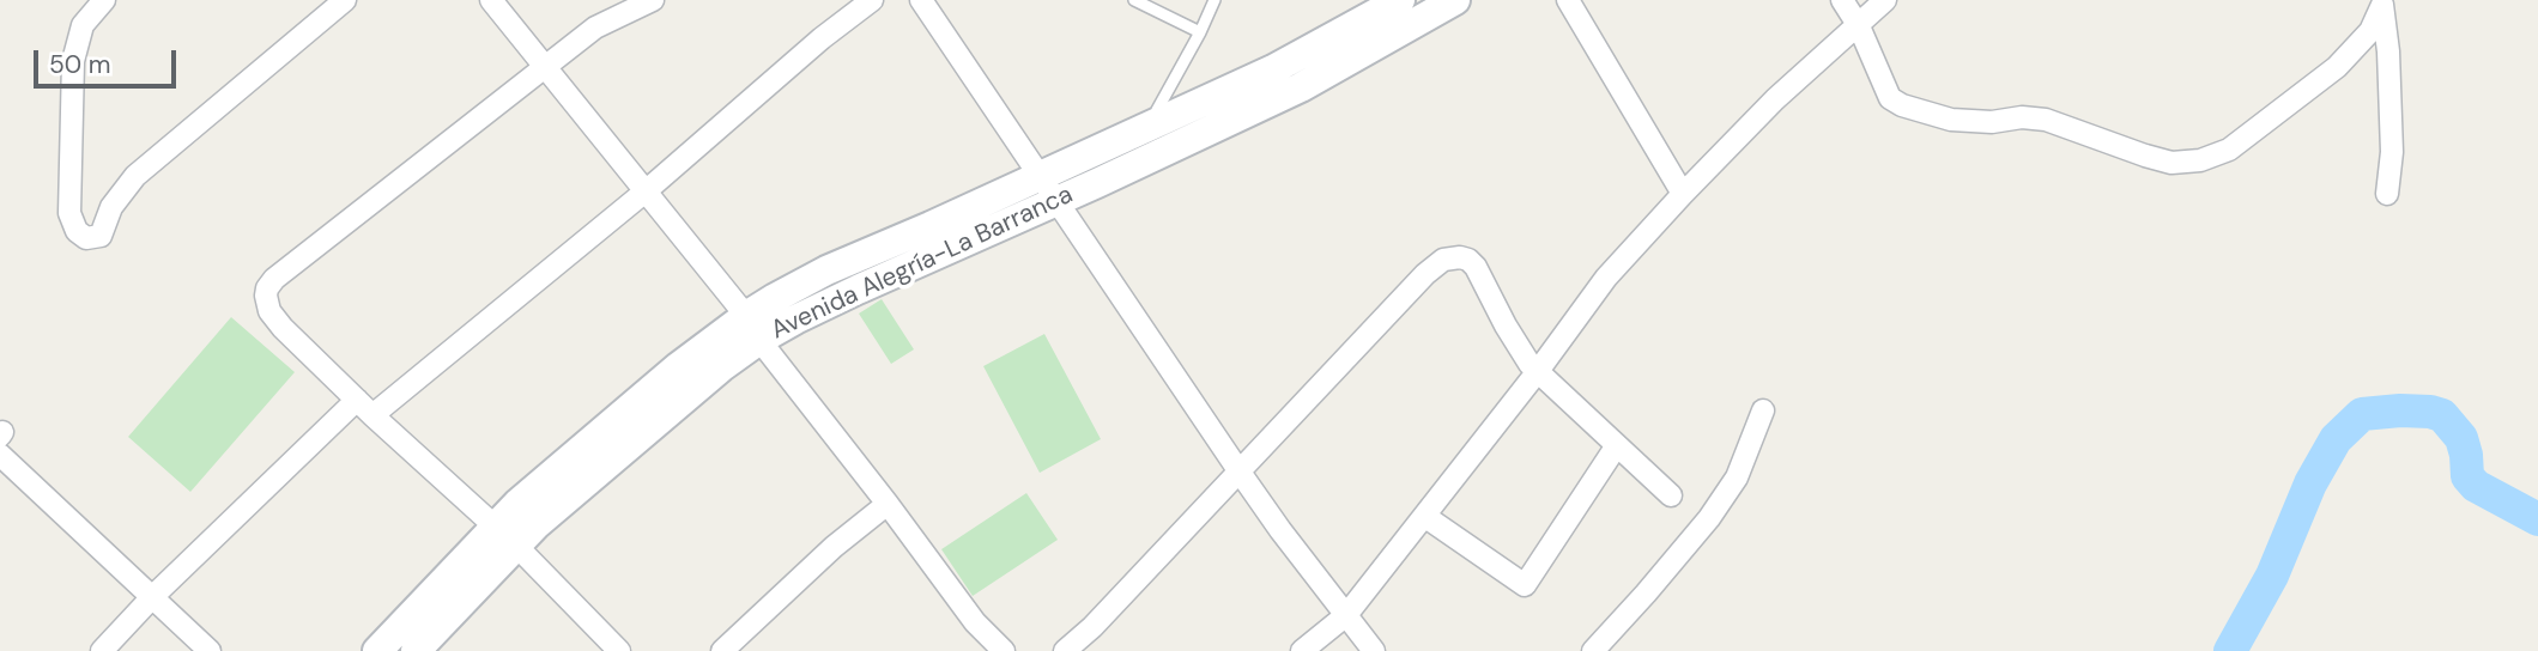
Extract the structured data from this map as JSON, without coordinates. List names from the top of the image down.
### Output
{
  "streets": {
    "main road": ["Avenida Alegría-La Barranca"]
  },
  "scale_bar": "50 m"
}
